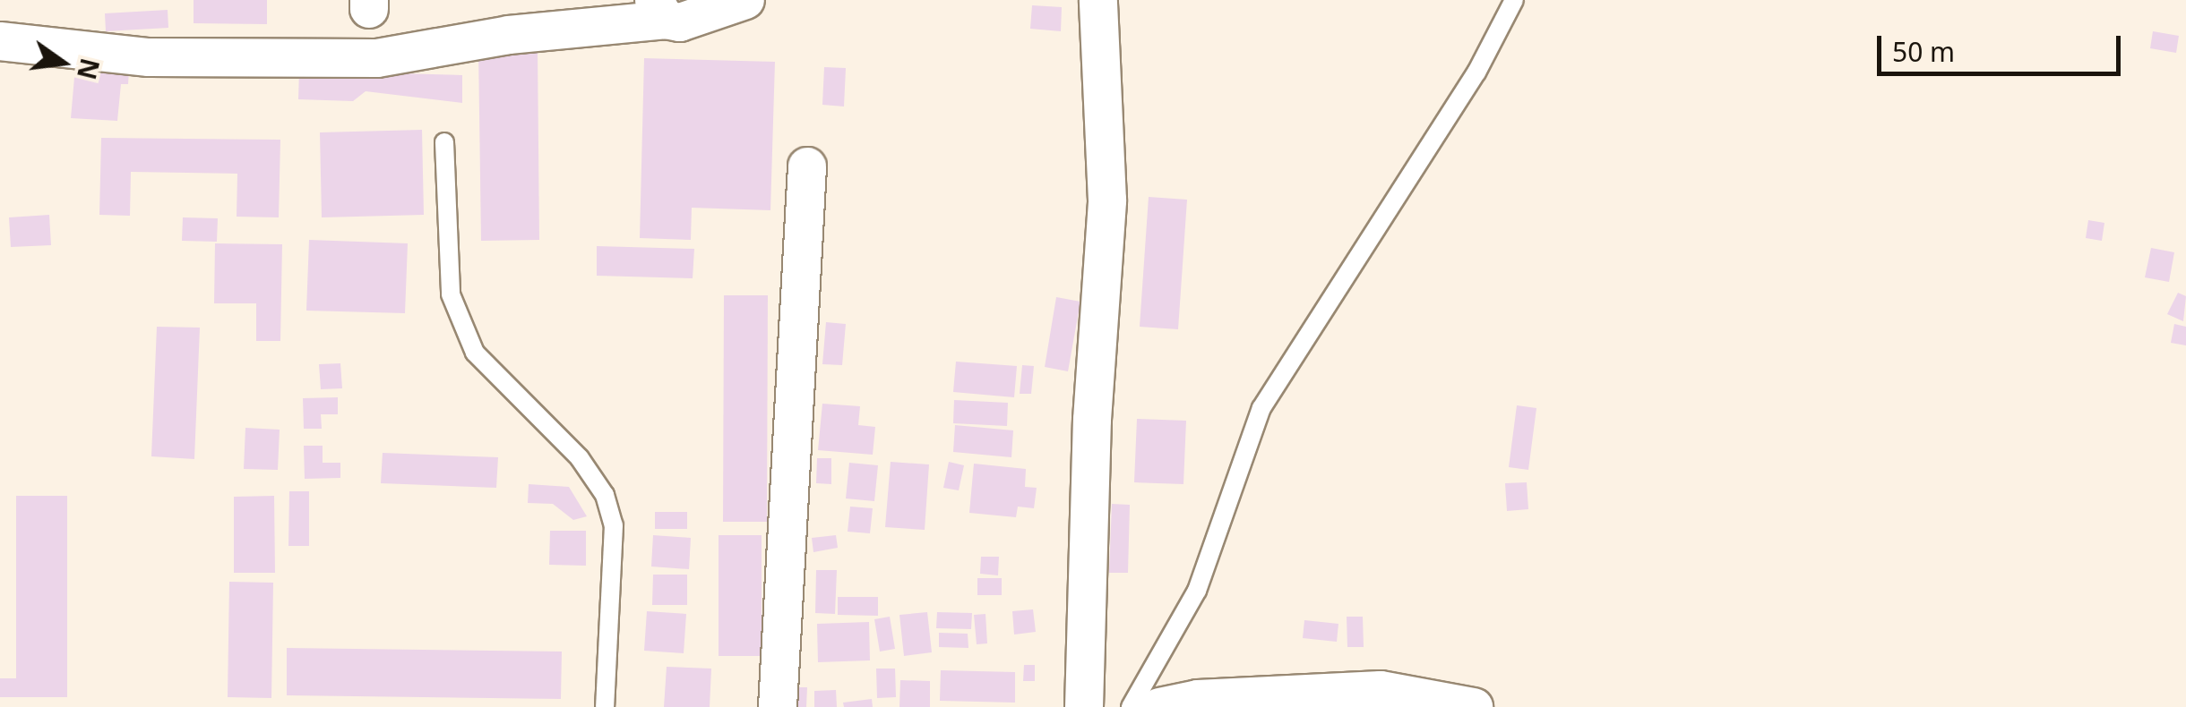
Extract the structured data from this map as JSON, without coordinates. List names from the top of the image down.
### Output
{
  "scale_bar": "50 m",
  "north": "right"
}
